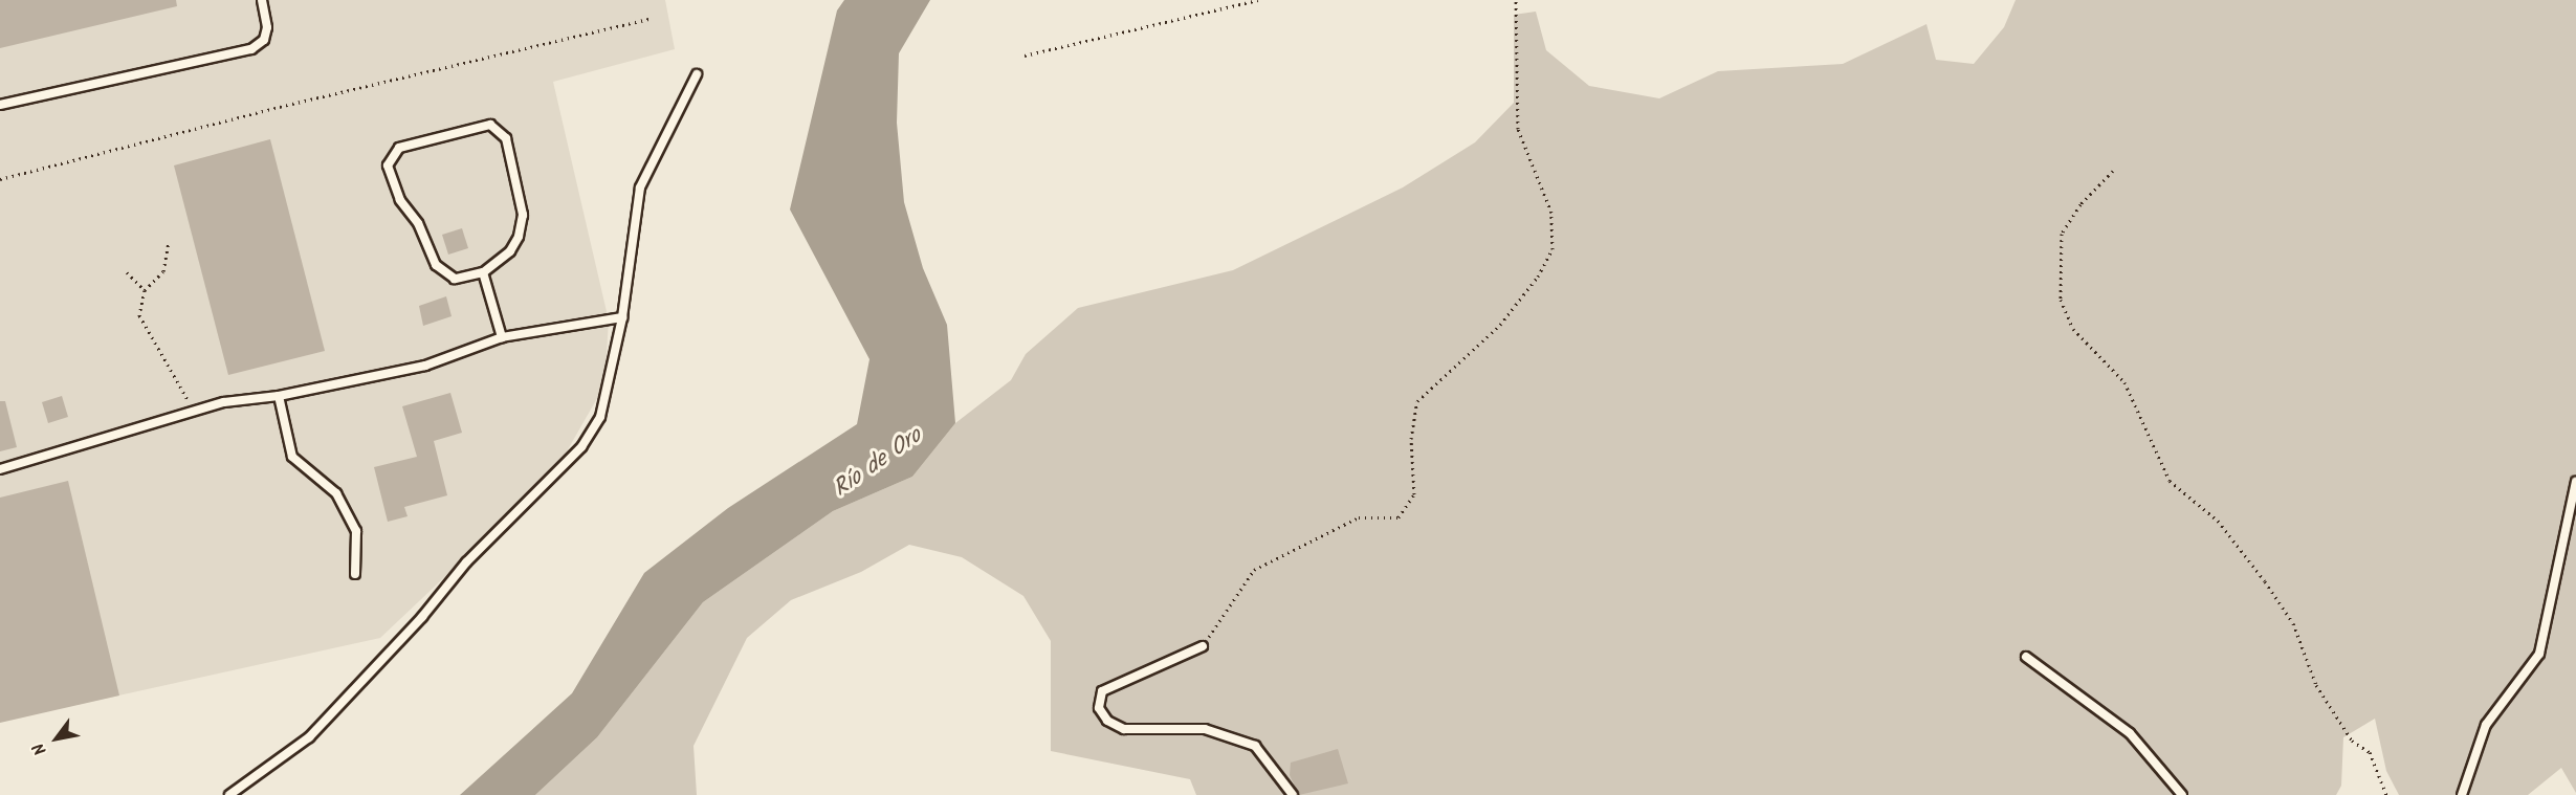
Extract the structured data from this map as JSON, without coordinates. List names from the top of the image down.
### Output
{
  "water": ["Río de Oro"],
  "north": "bottom left"
}
